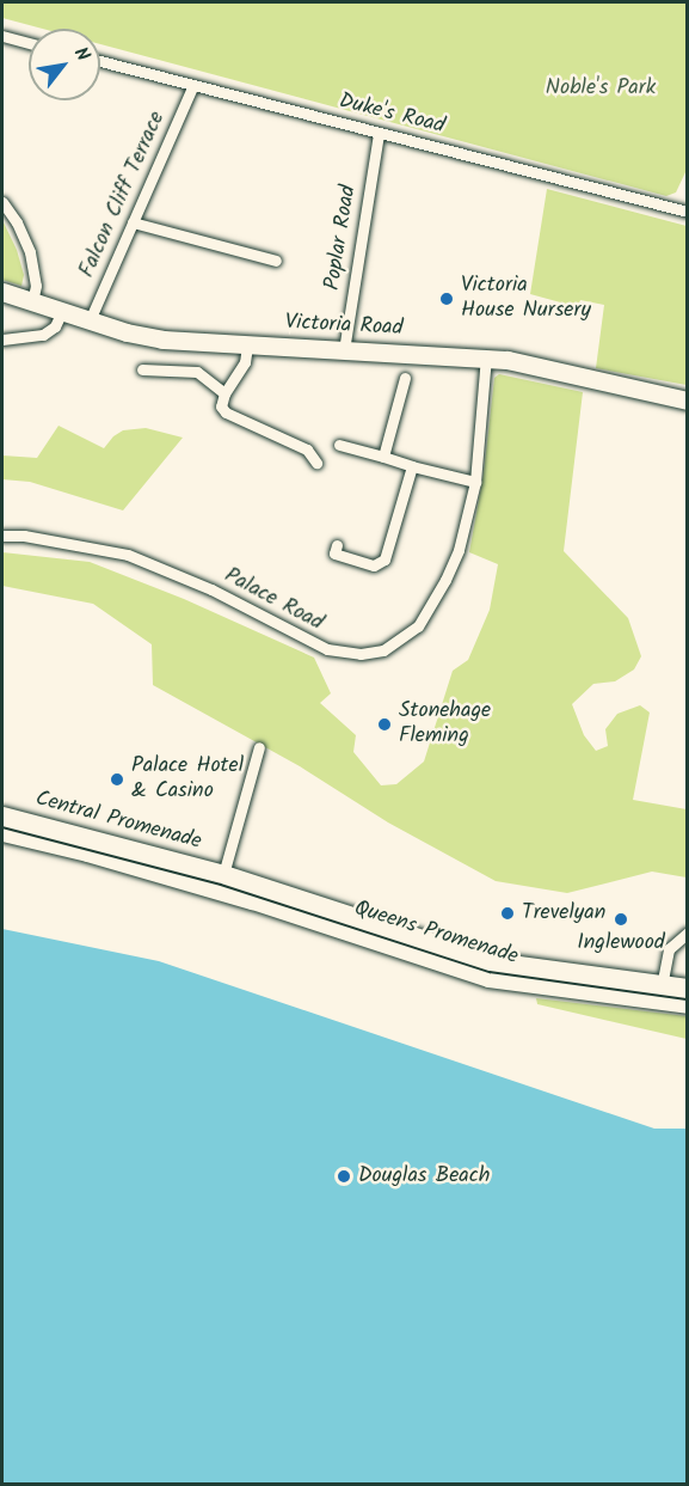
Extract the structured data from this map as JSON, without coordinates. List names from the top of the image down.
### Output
{
  "streets": {
    "main road": ["Victoria Road", "Central Promenade", "Queens Promenade"],
    "street": [
      "Duke's Road",
      "Falcon Cliff Terrace",
      "Poplar Road",
      "Palace Road"
    ]
  },
  "crossings": [
    ["Duke's Road", "Falcon Cliff Terrace"],
    ["Duke's Road", "Poplar Road"],
    ["Falcon Cliff Terrace", "Victoria Road"],
    ["Poplar Road", "Victoria Road"],
    ["Victoria Road", "Palace Road"],
    ["Central Promenade", "Queens Promenade"]
  ],
  "parks": ["Noble's Park"],
  "places": [
    "Victoria House Nursery",
    "Stonehage Fleming",
    "Palace Hotel & Casino",
    "Trevelyan",
    "Inglewood",
    "Douglas Beach"
  ],
  "north": "top right"
}
